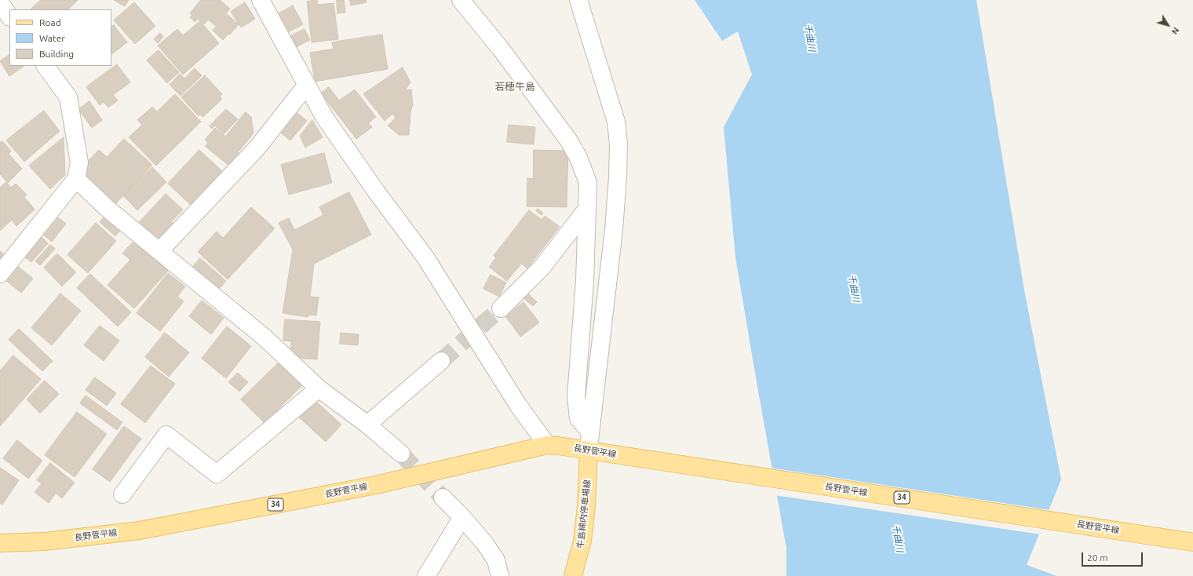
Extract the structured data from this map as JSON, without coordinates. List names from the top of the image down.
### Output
{
  "streets": {
    "main road": ["長野菅平線", "34", "牛島綿内停車場線"]
  },
  "crossings": [
    ["長野菅平線", "牛島綿内停車場線"]
  ],
  "districts": ["若穂牛島"],
  "water": ["千曲川"],
  "legend": ["Road", "Water", "Building"],
  "scale_bar": "20 m",
  "north": "bottom right"
}
